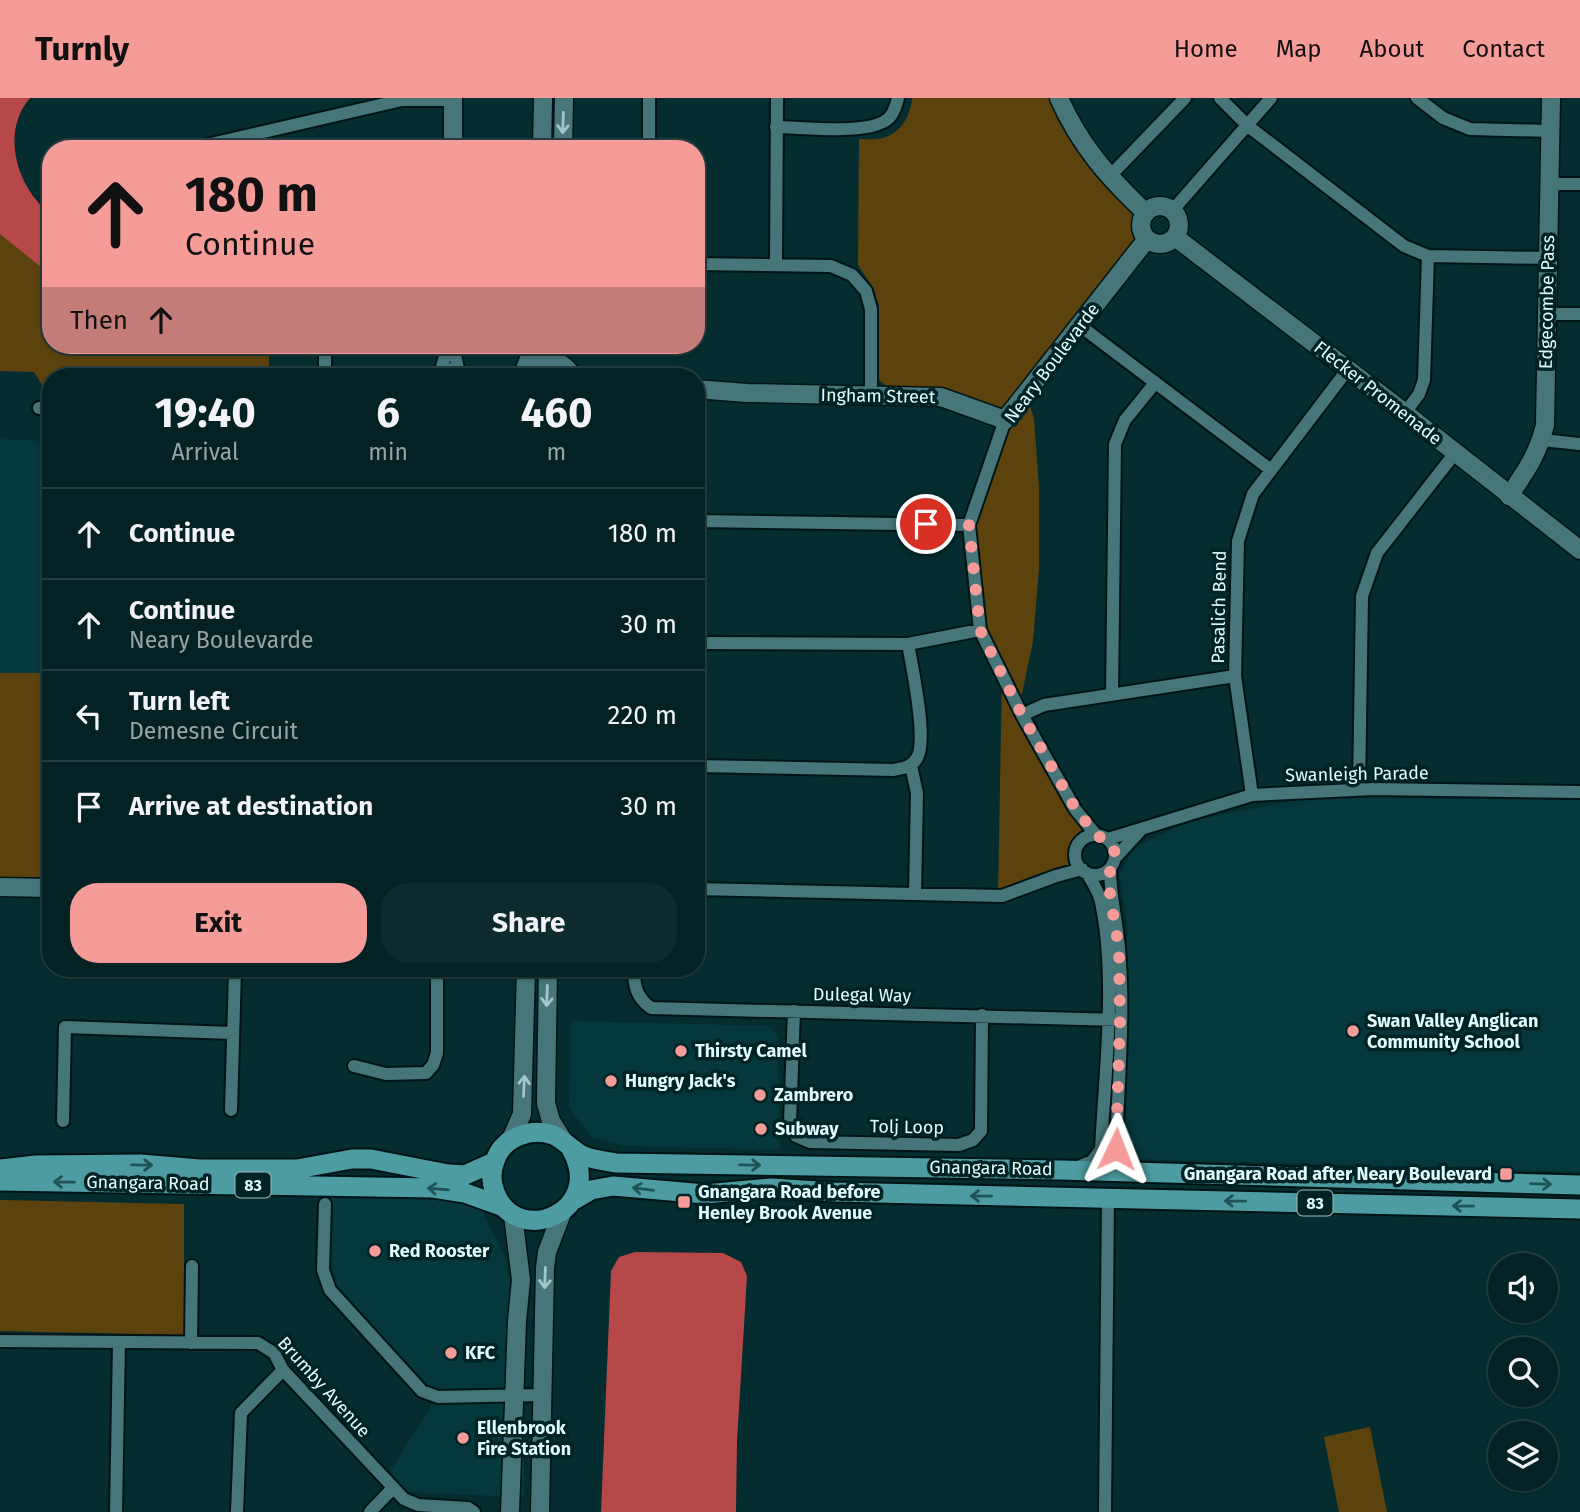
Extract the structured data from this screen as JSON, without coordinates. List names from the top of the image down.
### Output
{
  "streets": {
    "main road": ["Gnangara Road", "83"],
    "street": [
      "Edgecombe Pass",
      "Neary Boulevarde",
      "Flecker Promenade",
      "Ingham Street",
      "Pasalich Bend",
      "Swanleigh Parade",
      "Dulegal Way",
      "Tolj Loop",
      "Brumby Avenue"
    ]
  },
  "crossings": [
    ["Edgecombe Pass", "Flecker Promenade"],
    ["Neary Boulevarde", "Flecker Promenade"],
    ["Neary Boulevarde", "Ingham Street"],
    ["Neary Boulevarde", "Swanleigh Parade"],
    ["Flecker Promenade", "Pasalich Bend"],
    ["Pasalich Bend", "Swanleigh Parade"],
    ["Dulegal Way", "Tolj Loop"],
    ["Gnangara Road", "83"]
  ],
  "places": {
    "other": [
      "Swan Valley Anglican Community School",
      "Thirsty Camel",
      "Hungry Jack's",
      "Zambrero",
      "Subway",
      "Red Rooster",
      "KFC",
      "Ellenbrook Fire Station"
    ],
    "transit": ["Gnangara Road after Neary Boulevard", "Gnangara Road before Henley Brook Avenue"]
  },
  "page": {
    "header": "Turnly",
    "nav": [
      "Home",
      "Map",
      "About",
      "Contact"
    ],
    "turn": ["180 m", "Continue"],
    "then": "Then",
    "eta": [
      "19:40",
      "Arrival",
      "6",
      "min",
      "460",
      "m"
    ],
    "list": [
      {
        "name": "Continue",
        "value": "180 m"
      },
      {
        "name": "Continue",
        "note": "Neary Boulevarde",
        "value": "30 m"
      },
      {
        "name": "Turn left",
        "note": "Demesne Circuit",
        "value": "220 m"
      },
      {
        "name": "Arrive at destination",
        "value": "30 m"
      }
    ],
    "buttons": ["Exit", "Share"]
  }
}
